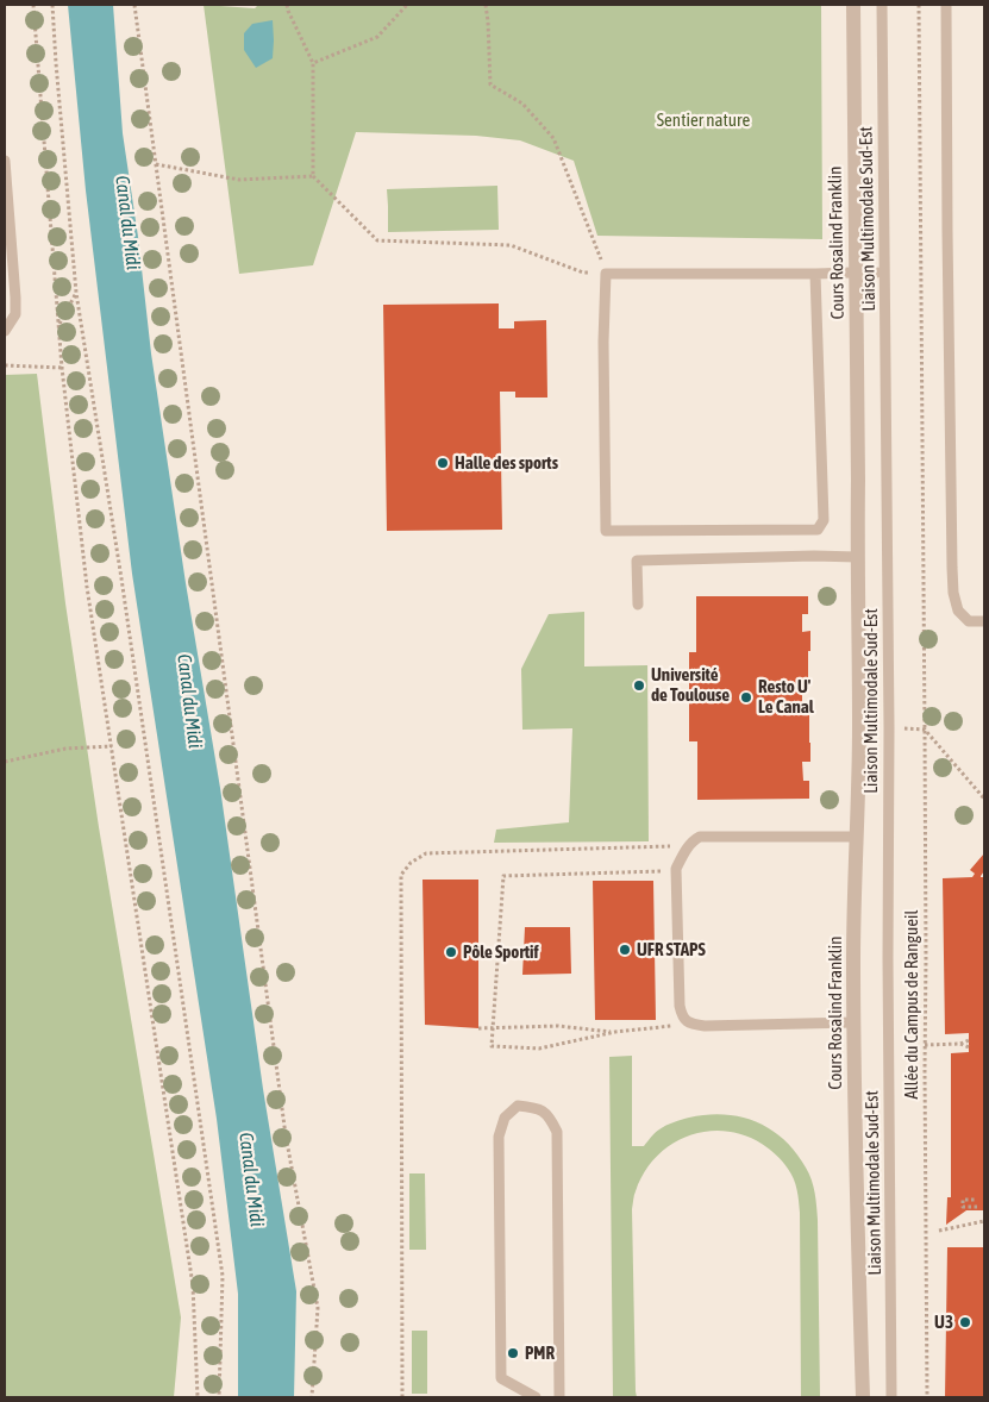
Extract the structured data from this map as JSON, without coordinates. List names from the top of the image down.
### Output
{
  "streets": {
    "street": ["Cours Rosalind Franklin"],
    "lane": ["Liaison Multimodale Sud-Est"],
    "path": ["Allée du Campus de Rangueil"]
  },
  "water": ["Canal du Midi"],
  "parks": ["Sentier nature"],
  "places": [
    "Halle des sports",
    "Université de Toulouse",
    "Resto U' Le Canal",
    "UFR STAPS",
    "Pôle Sportif",
    "U3",
    "PMR"
  ]
}
